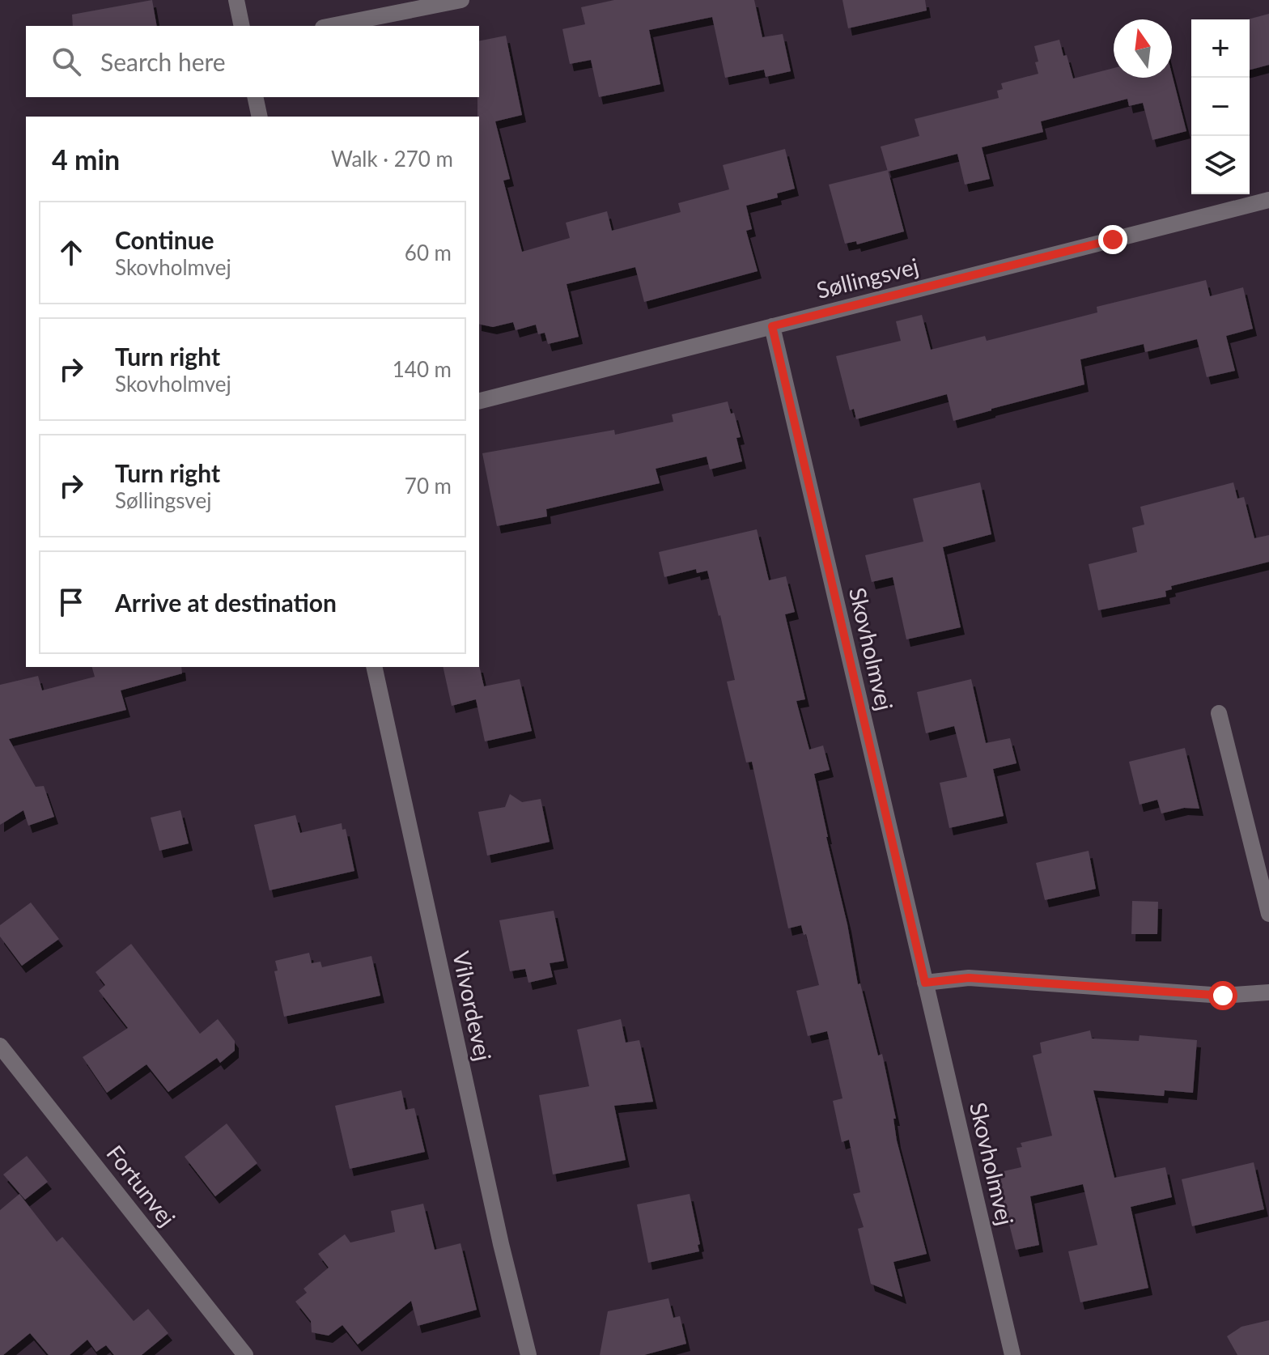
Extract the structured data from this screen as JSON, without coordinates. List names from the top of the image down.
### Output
{
  "streets": {
    "street": [
      "Søllingsvej",
      "Skovholmvej",
      "Vilvordevej",
      "Fortunvej"
    ]
  },
  "crossings": [
    ["Søllingsvej", "Skovholmvej"]
  ],
  "north": "top",
  "page": {
    "map_buttons": ["+", "−"],
    "search": "Search here",
    "heading": ["4 min", "Walk · 270 m"],
    "list": [
      ["Continue", "Skovholmvej", "60 m"],
      ["Turn right", "Skovholmvej", "140 m"],
      ["Turn right", "Søllingsvej", "70 m"],
      "Arrive at destination"
    ]
  }
}
